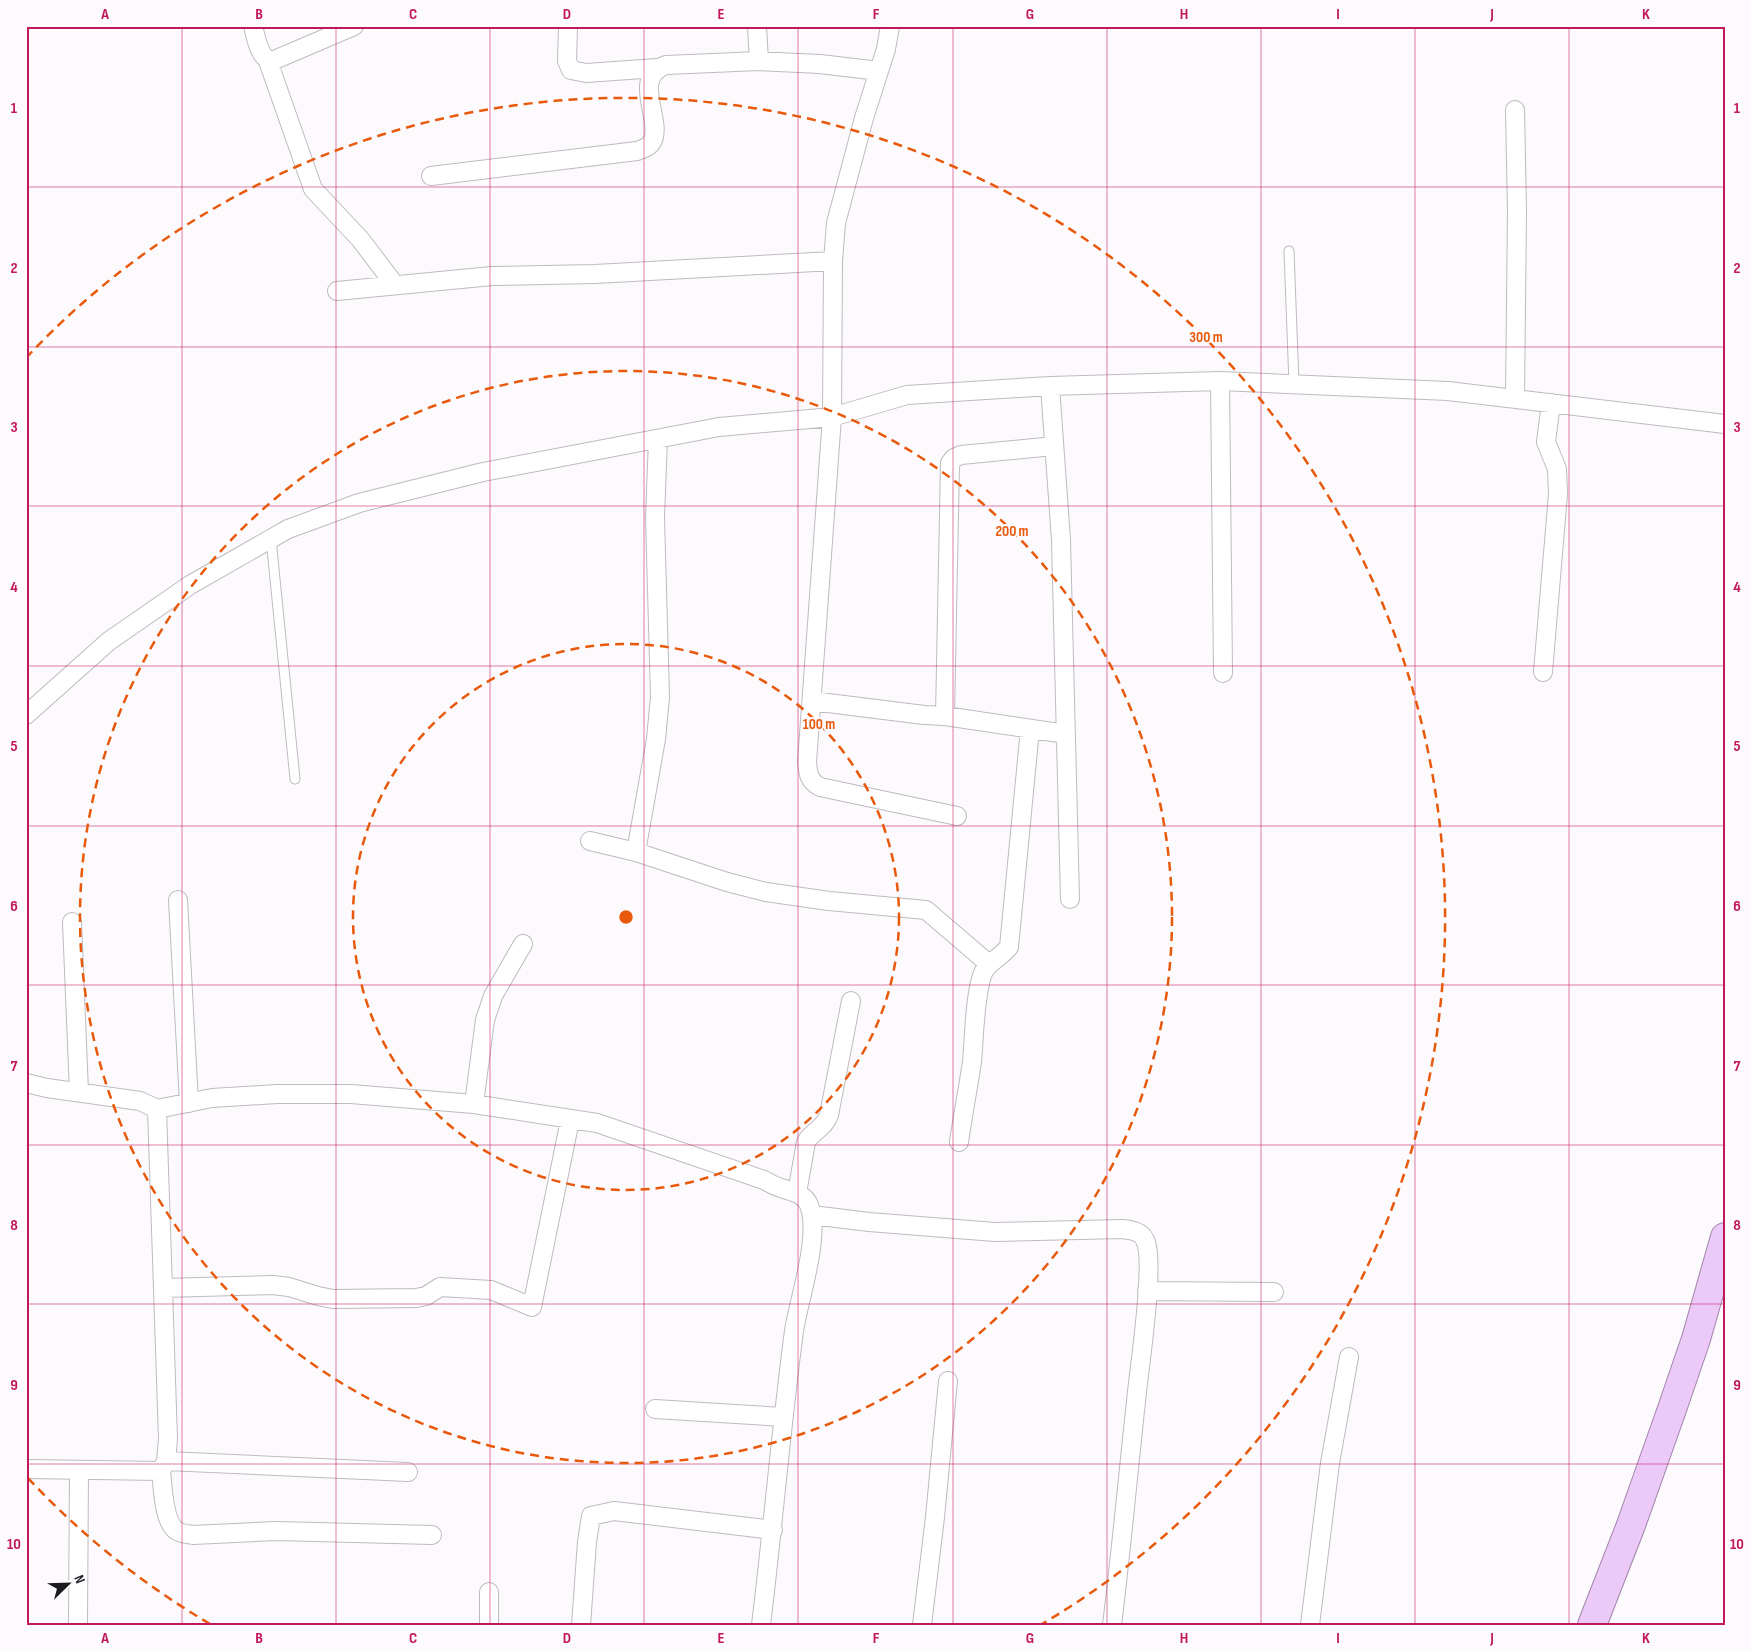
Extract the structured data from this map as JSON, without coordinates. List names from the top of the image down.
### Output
{
  "north": "top right",
  "grid": {
    "columns": [
      "A",
      "B",
      "C",
      "D",
      "E",
      "F",
      "G",
      "H",
      "I",
      "J",
      "K"
    ],
    "rows": [
      "1",
      "2",
      "3",
      "4",
      "5",
      "6",
      "7",
      "8",
      "9",
      "10"
    ]
  },
  "rings": ["300 m", "200 m", "100 m"]
}
